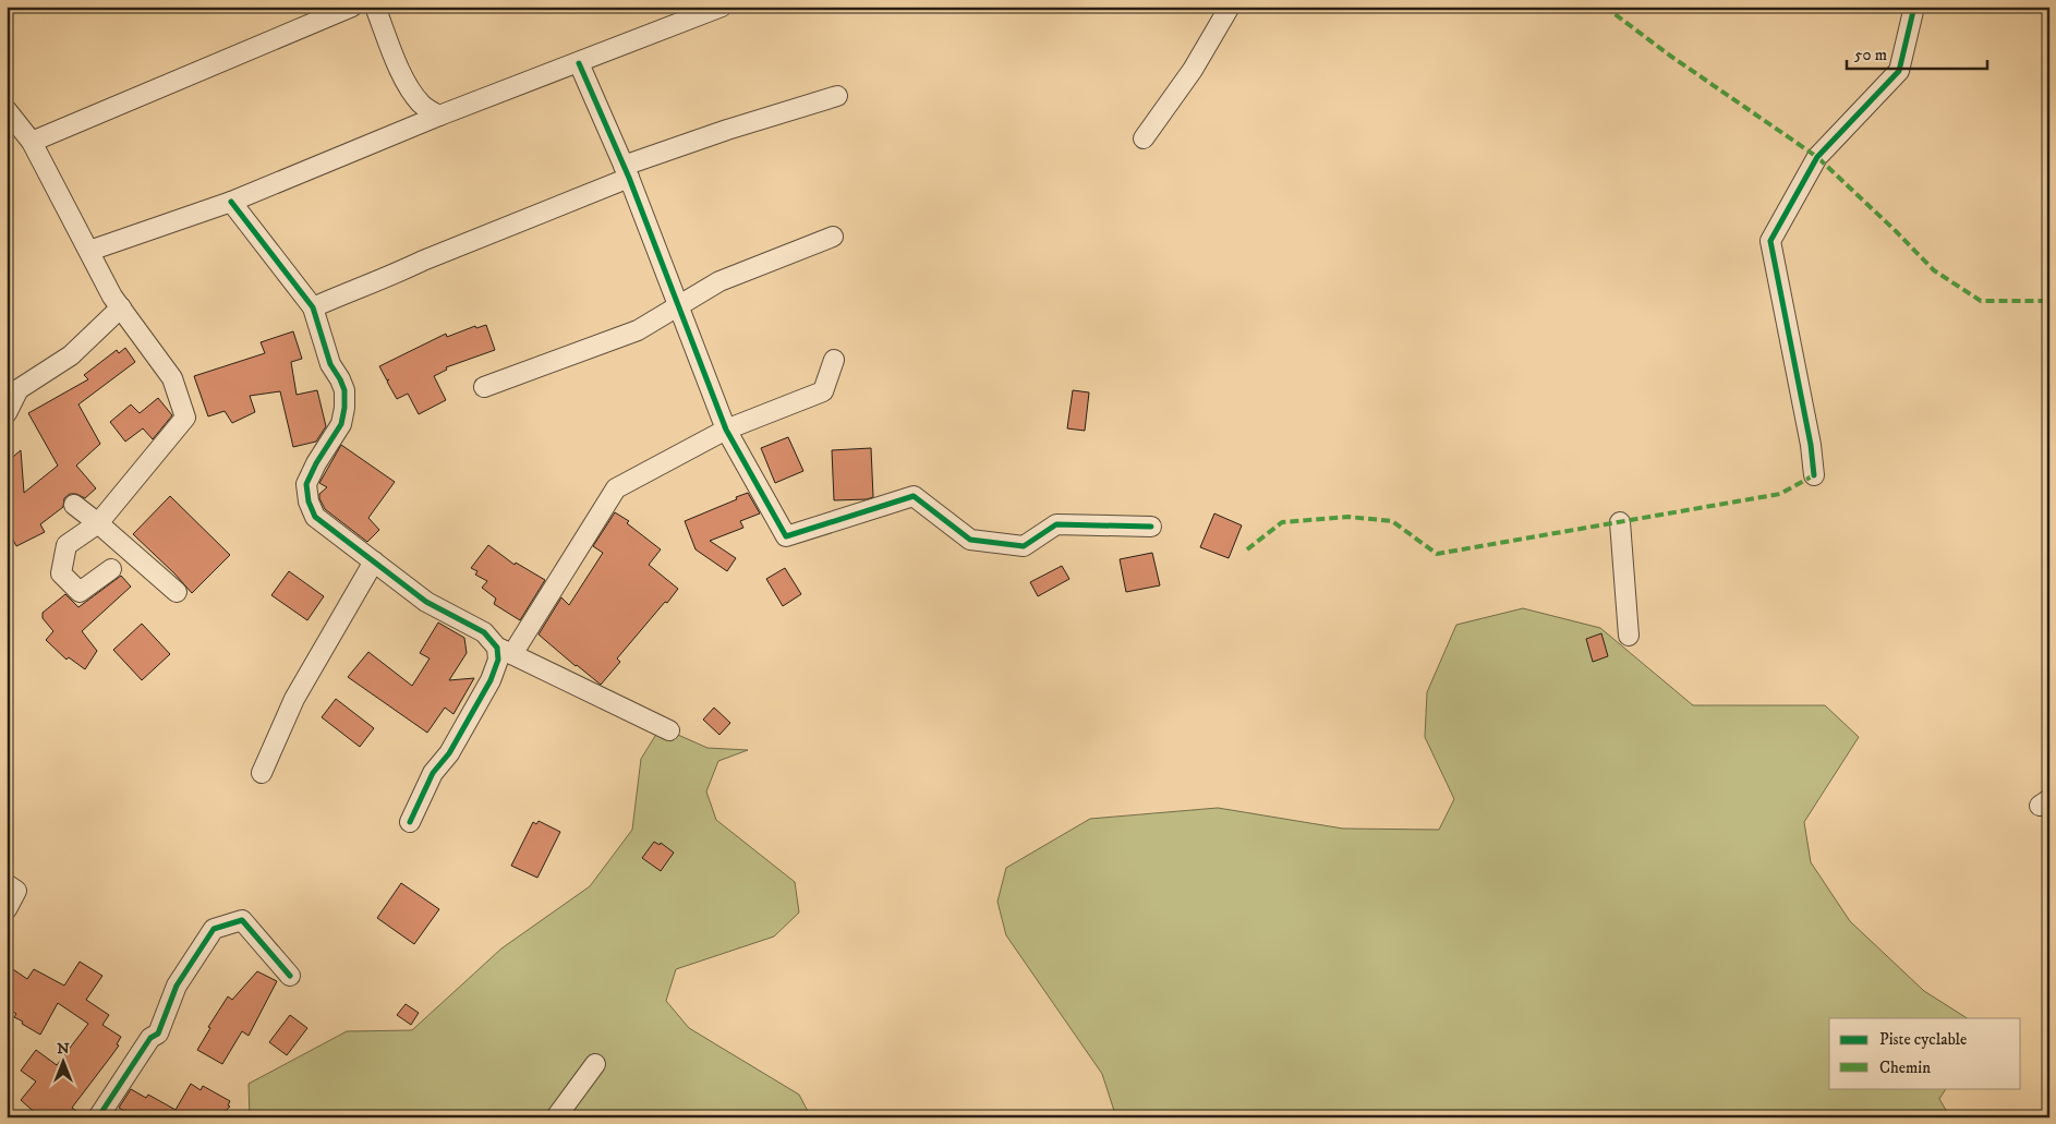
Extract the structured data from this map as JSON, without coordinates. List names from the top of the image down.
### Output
{
  "legend": ["Piste cyclable", "Chemin"],
  "scale_bar": "50 m",
  "north": "top"
}
